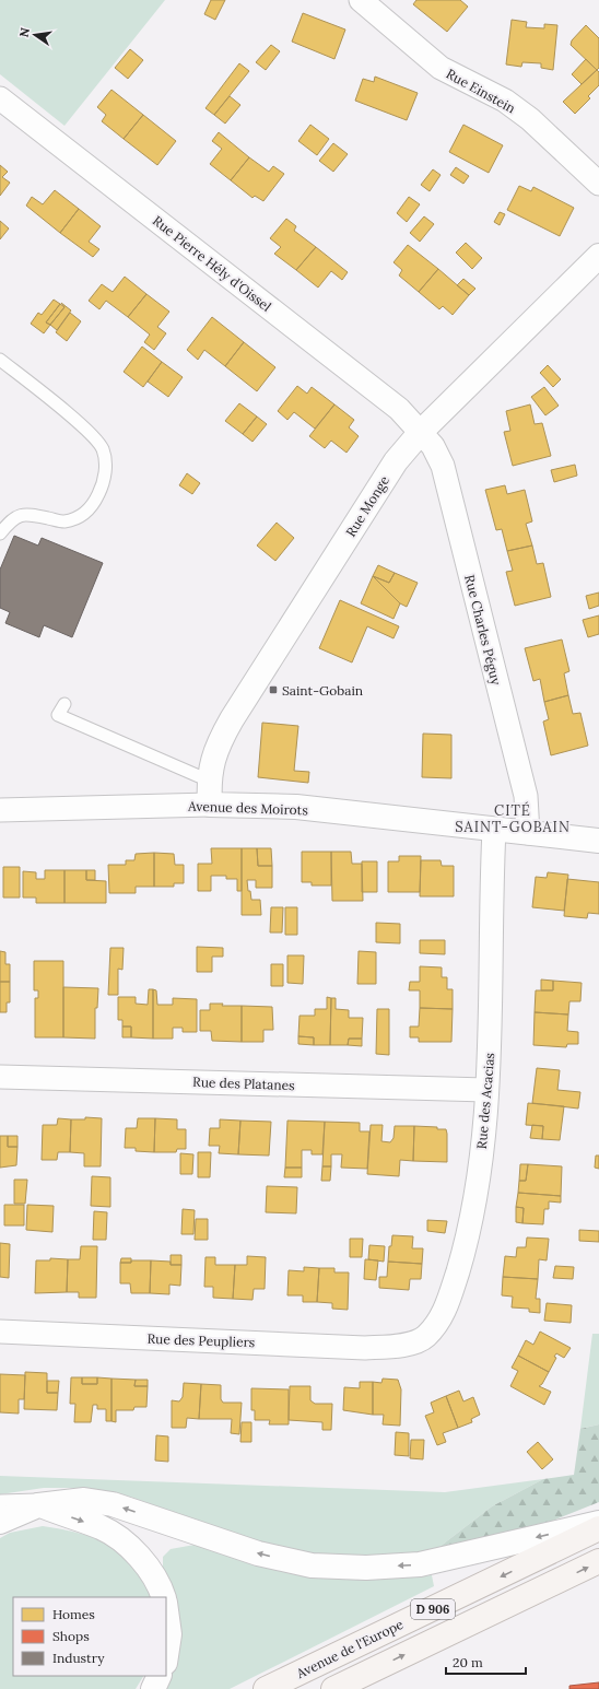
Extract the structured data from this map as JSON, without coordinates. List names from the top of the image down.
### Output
{
  "streets": {
    "main road": ["D 906", "Avenue de l'Europe"],
    "street": [
      "Rue Einstein",
      "Rue Pierre Hély d'Oissel",
      "Rue Monge",
      "Rue Charles Péguy",
      "Avenue des Moirots",
      "Rue des Platanes",
      "Rue des Acacias",
      "Rue des Peupliers"
    ]
  },
  "crossings": [
    ["Rue Pierre Hély d'Oissel", "Rue Monge"],
    ["Rue Pierre Hély d'Oissel", "Rue Charles Péguy"],
    ["Rue Monge", "Rue Charles Péguy"],
    ["Rue Monge", "Avenue des Moirots"],
    ["Rue Charles Péguy", "Avenue des Moirots"],
    ["Avenue des Moirots", "Rue des Acacias"],
    ["Rue des Platanes", "Rue des Acacias"],
    ["Rue des Acacias", "Rue des Peupliers"]
  ],
  "districts": ["CITÉ SAINT-GOBAIN"],
  "places": {
    "transit": ["Saint-Gobain"]
  },
  "legend": ["Homes", "Shops", "Industry"],
  "scale_bar": "20 m",
  "north": "left"
}
